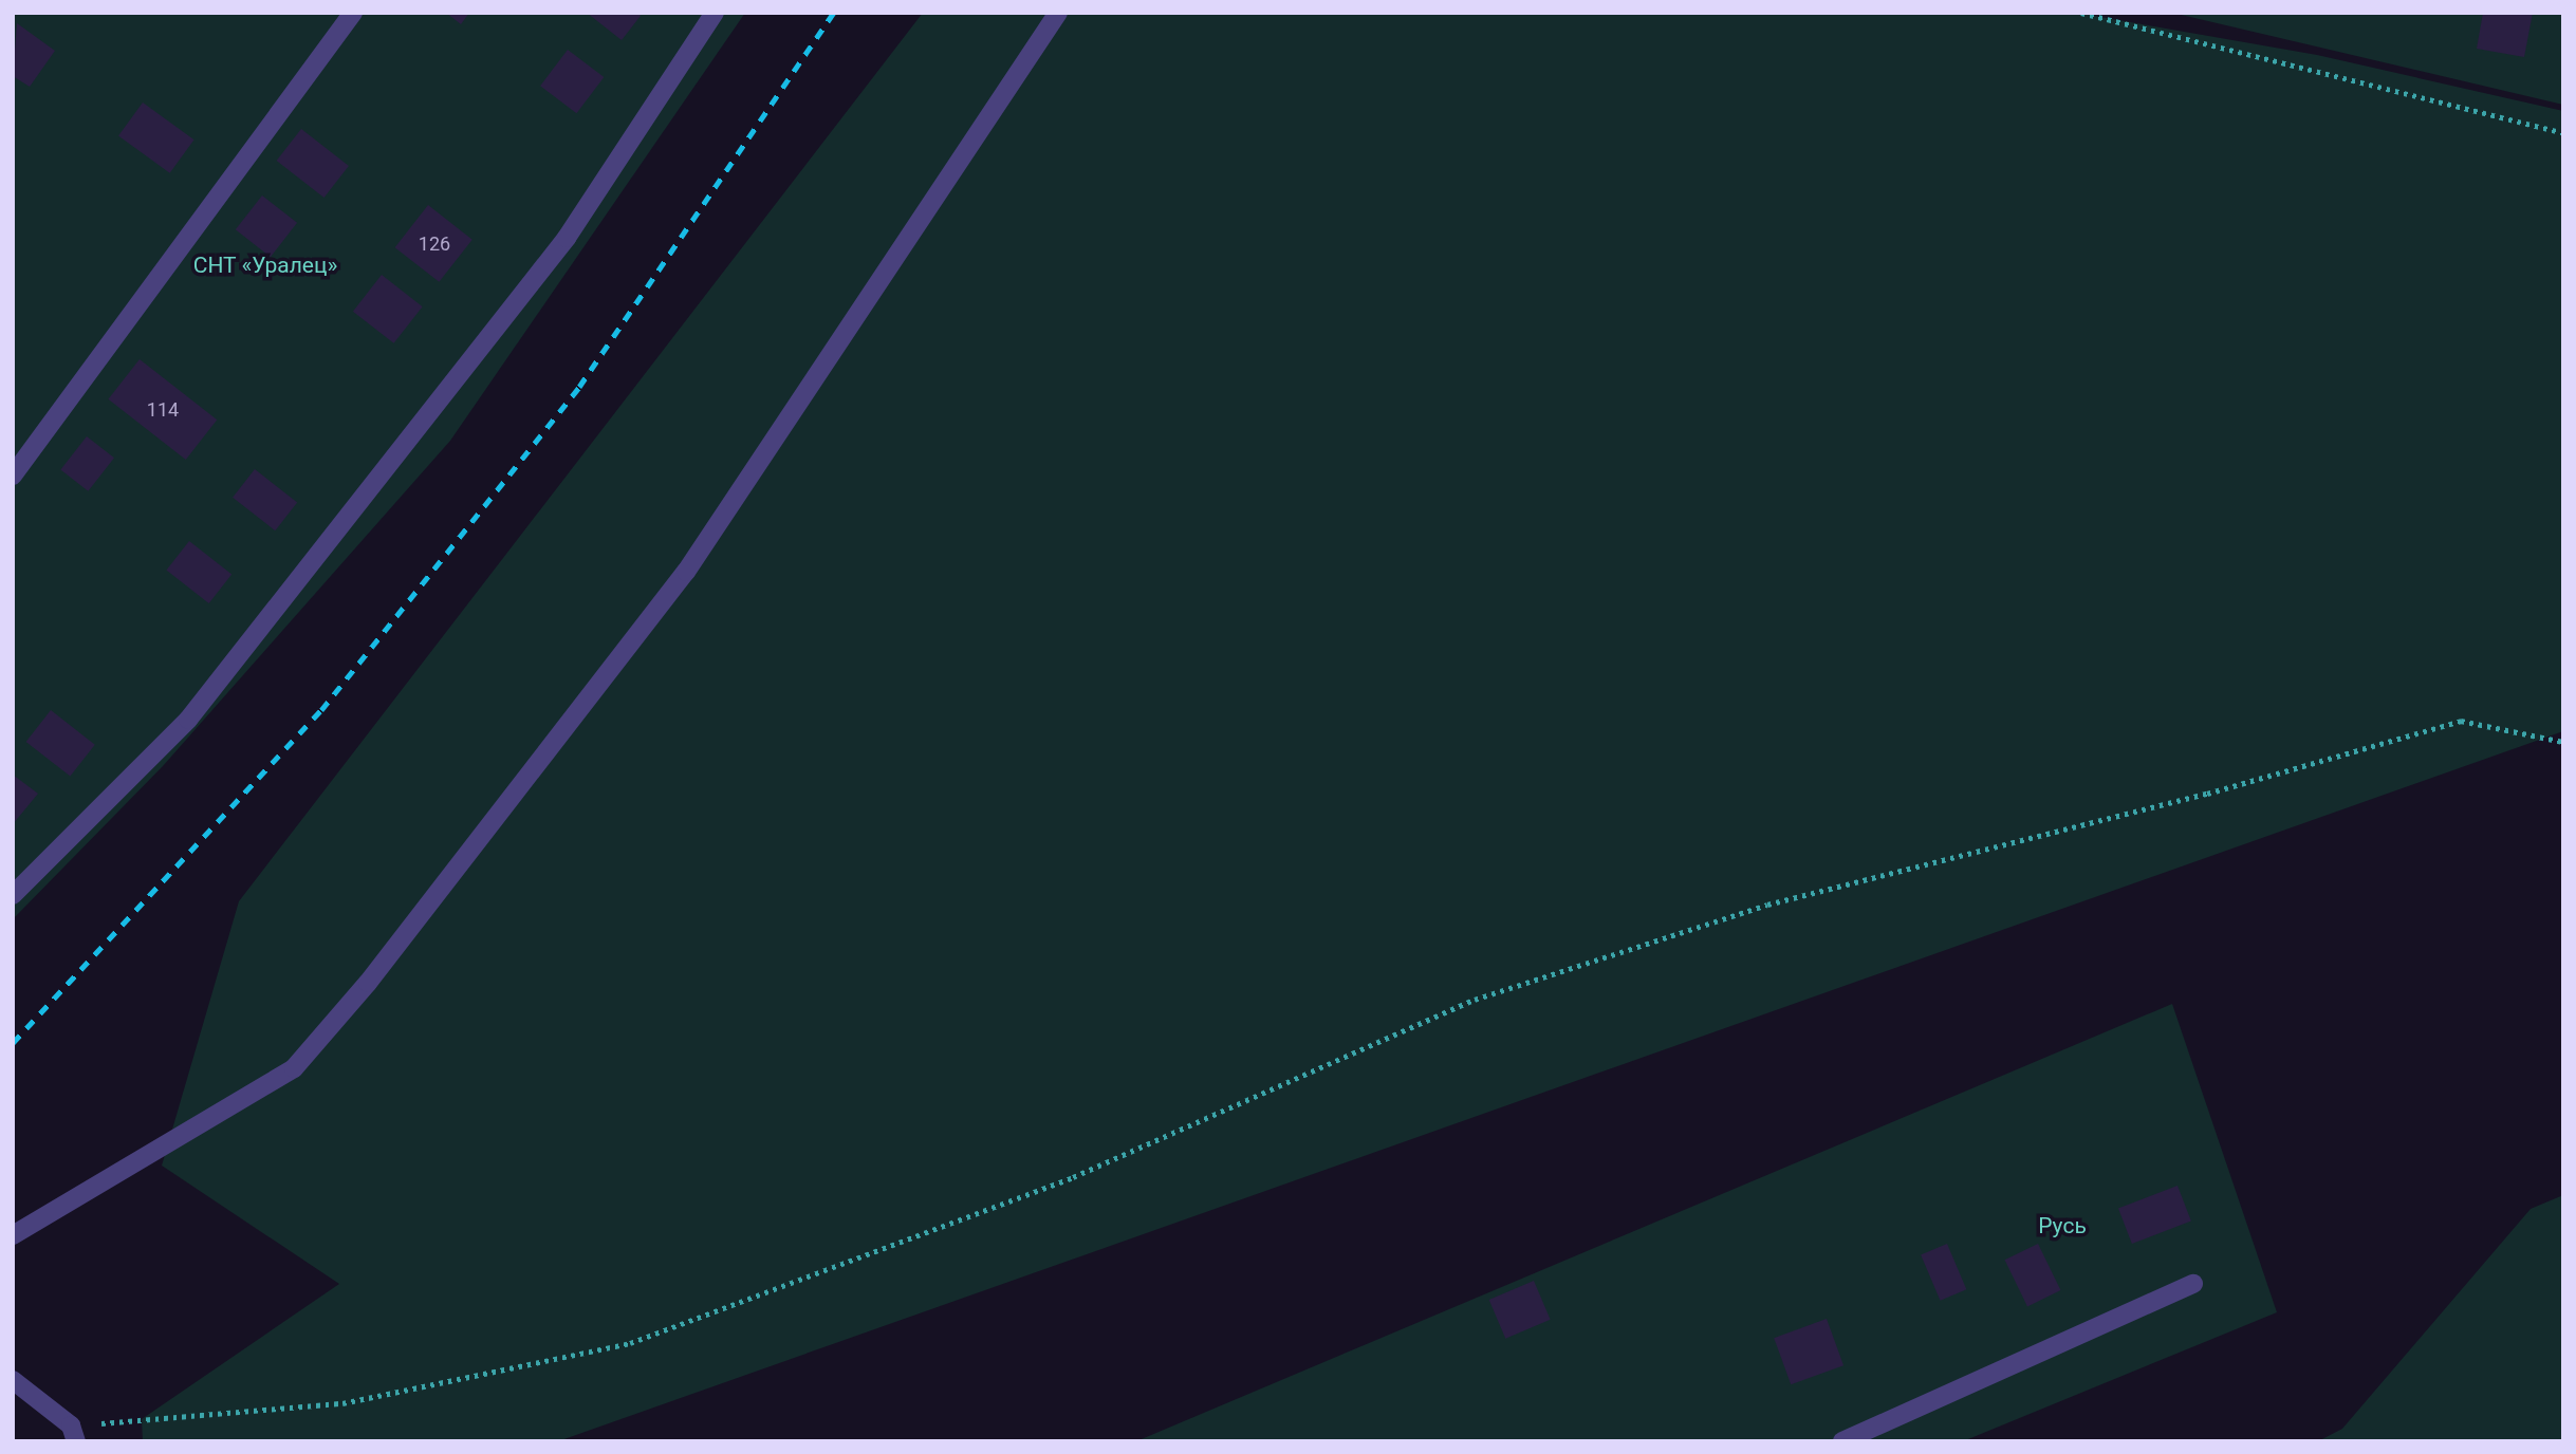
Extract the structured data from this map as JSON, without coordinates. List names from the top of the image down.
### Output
{
  "parks": ["СНТ «Уралец»", "Русь"],
  "house_numbers": ["126", "114"]
}
